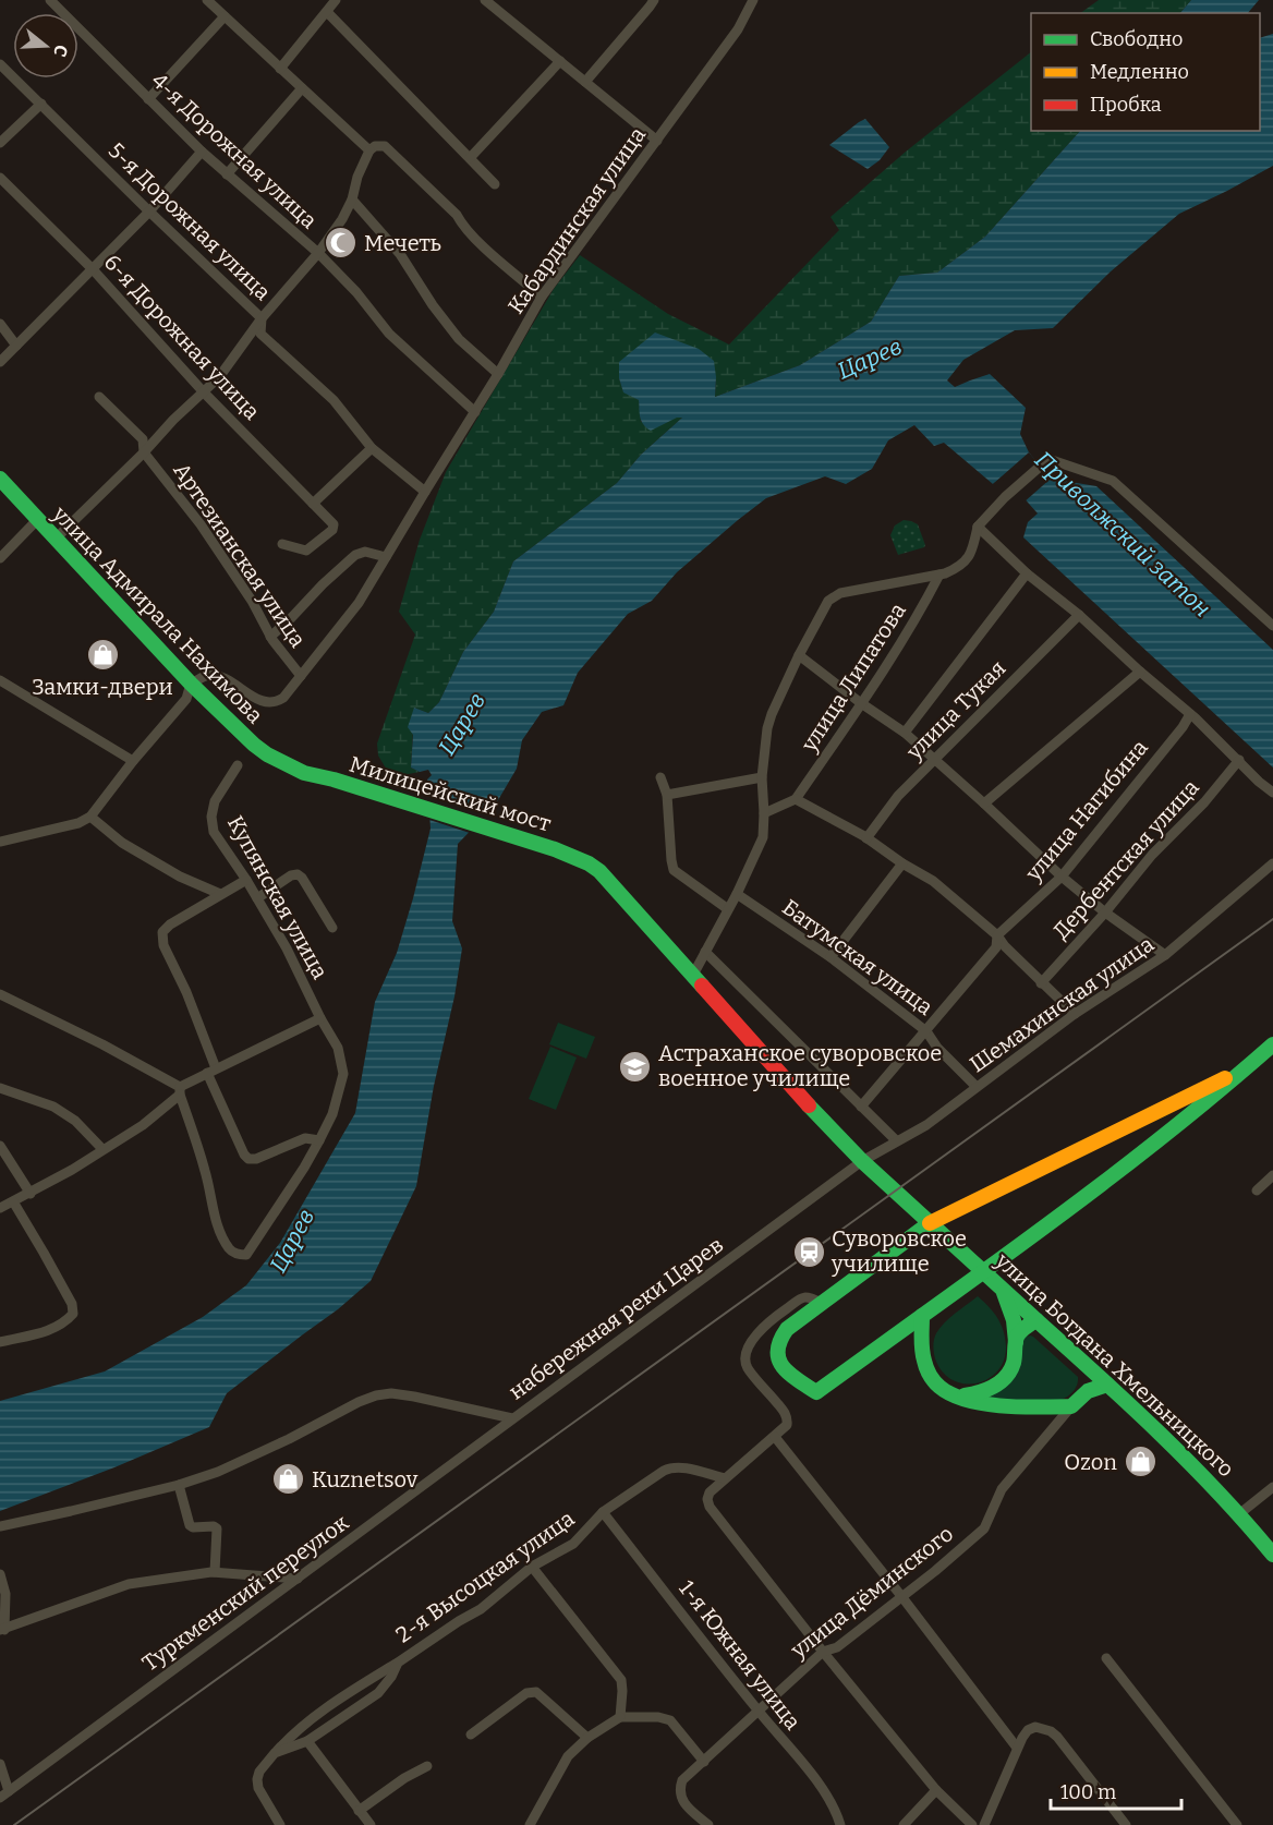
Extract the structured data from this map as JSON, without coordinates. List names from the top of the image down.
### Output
{
  "streets": {
    "main road": ["улица Адмирала Нахимова", "Милицейский мост", "улица Богдана Хмельницкого"],
    "street": [
      "4-я Дорожная улица",
      "Кабардинская улица",
      "5-я Дорожная улица",
      "6-я Дорожная улица",
      "Артезианская улица",
      "улица Липатова",
      "улица Тукая",
      "улица Нагибина",
      "Дербентская улица",
      "Купянская улица",
      "Батумская улица",
      "Шемахинская улица",
      "набережная реки Царев",
      "2-я Высоцкая улица",
      "улица Дёминского",
      "Туркменский переулок",
      "1-я Южная улица"
    ]
  },
  "crossings": [
    ["4-я Дорожная улица", "Кабардинская улица"],
    ["Кабардинская улица", "5-я Дорожная улица"],
    ["Кабардинская улица", "Артезианская улица"],
    ["Кабардинская улица", "улица Адмирала Нахимова"],
    ["улица Адмирала Нахимова", "Милицейский мост"],
    ["Милицейский мост", "улица Богдана Хмельницкого"],
    ["улица Нагибина", "Батумская улица"],
    ["Батумская улица", "Шемахинская улица"],
    ["Шемахинская улица", "набережная реки Царев"],
    ["Шемахинская улица", "улица Богдана Хмельницкого"],
    ["набережная реки Царев", "улица Богдана Хмельницкого"],
    ["набережная реки Царев", "Туркменский переулок"],
    ["2-я Высоцкая улица", "1-я Южная улица"],
    ["улица Дёминского", "1-я Южная улица"]
  ],
  "water": ["Царев", "Приволжский затон"],
  "places": {
    "mosque": ["Мечеть"],
    "shop": ["Замки-двери", "Ozon", "Kuznetsov"],
    "school or university": ["Астраханское суворовское военное училище"],
    "station": ["Суворовское училище"]
  },
  "legend": ["Свободно", "Медленно", "Пробка"],
  "scale_bar": "100 m",
  "north": "right"
}
